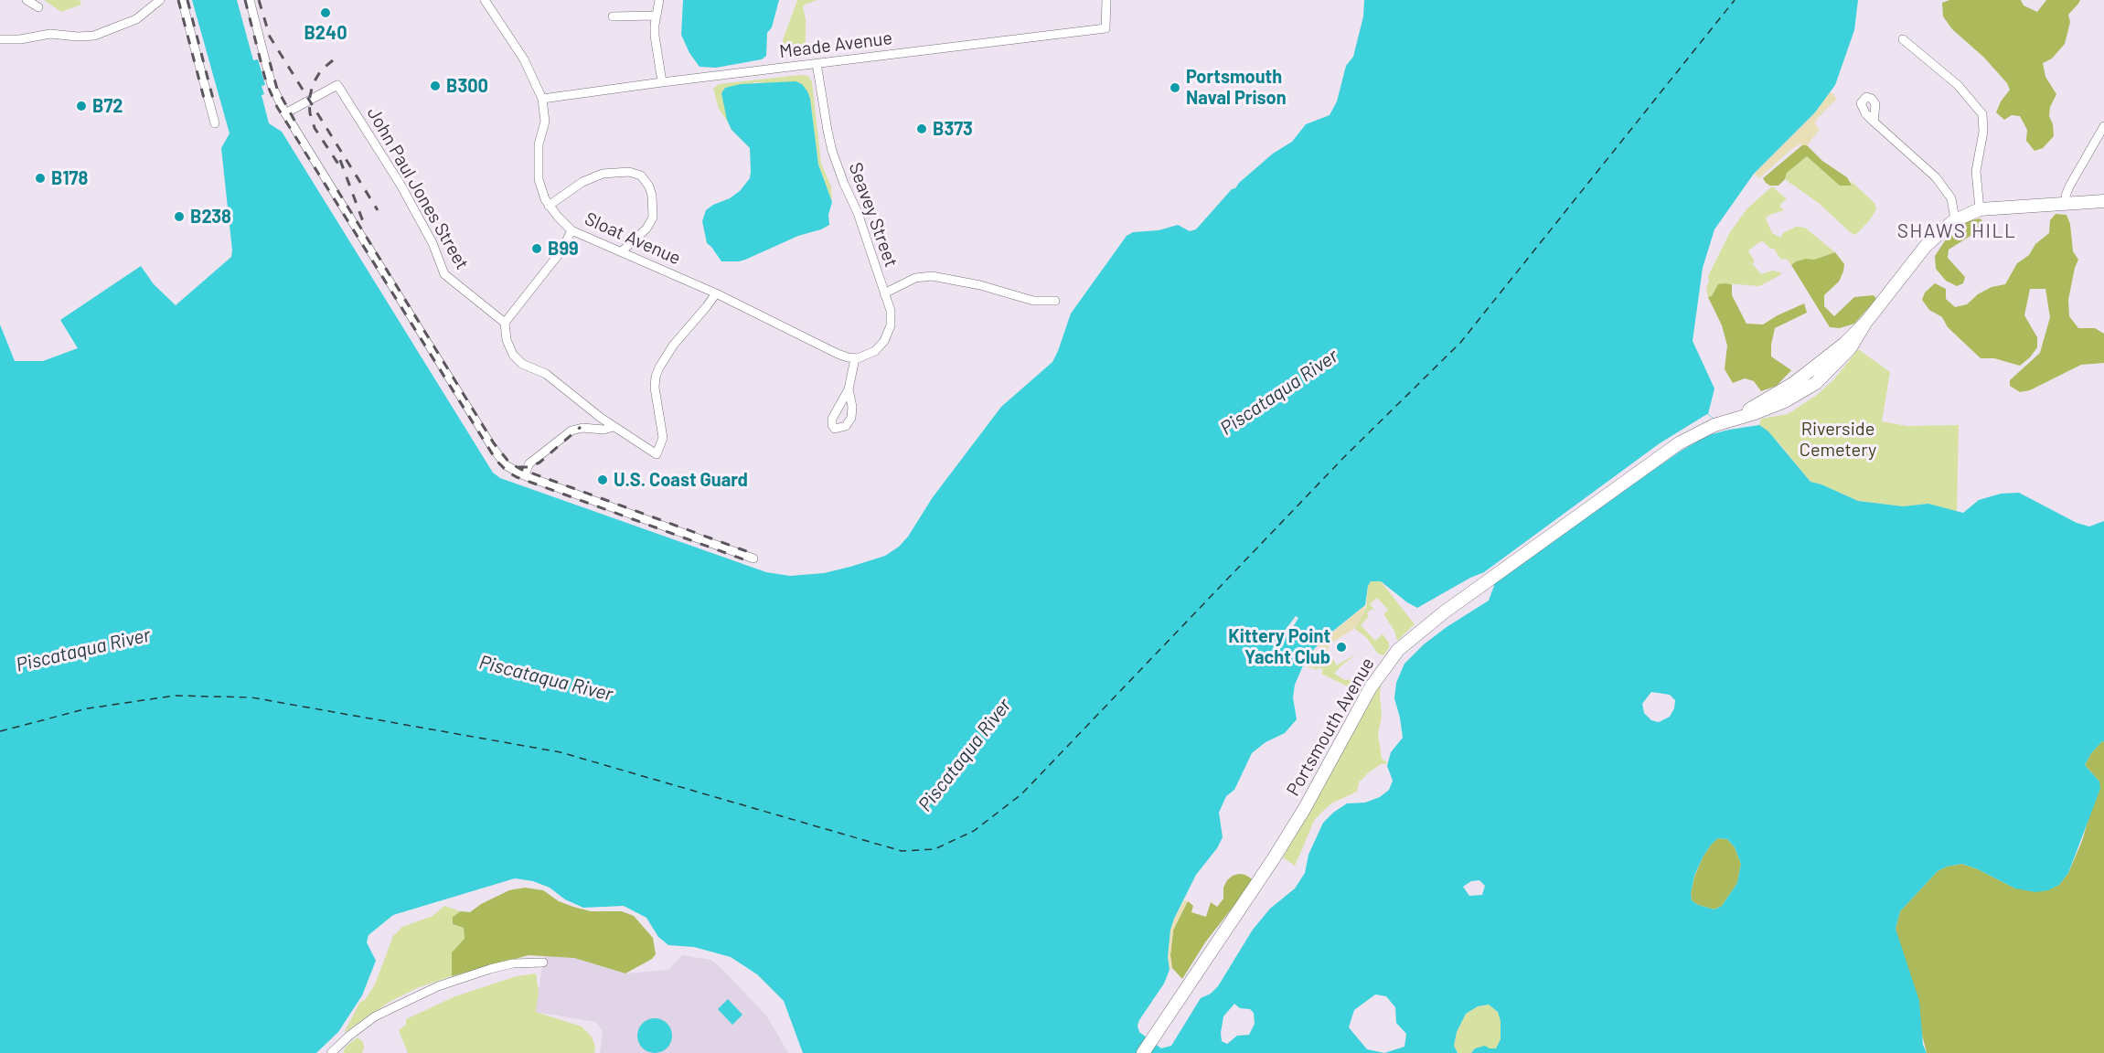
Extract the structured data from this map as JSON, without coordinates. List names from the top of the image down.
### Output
{
  "streets": {
    "main road": ["Portsmouth Avenue"],
    "street": [
      "Meade Avenue",
      "John Paul Jones Street",
      "Seavey Street",
      "Sloat Avenue"
    ]
  },
  "crossings": [
    ["Meade Avenue", "Seavey Street"],
    ["Meade Avenue", "Sloat Avenue"],
    ["Seavey Street", "Sloat Avenue"]
  ],
  "districts": ["SHAWS HILL"],
  "water": ["Piscataqua River"],
  "parks": ["Riverside Cemetery"],
  "places": [
    "B240",
    "B300",
    "Portsmouth Naval Prison",
    "B72",
    "B373",
    "B178",
    "B238",
    "B99",
    "U.S. Coast Guard",
    "Kittery Point Yacht Club"
  ]
}
